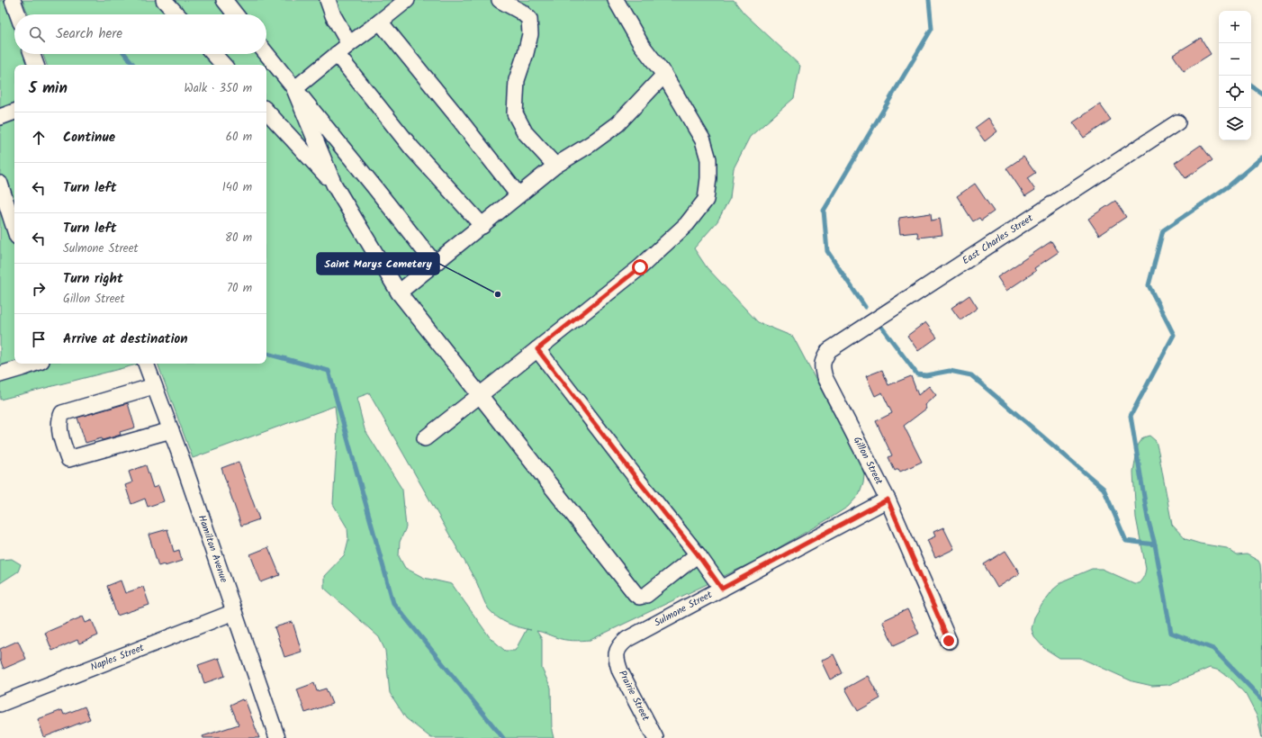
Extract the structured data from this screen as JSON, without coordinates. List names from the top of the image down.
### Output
{
  "streets": {
    "street": [
      "East Charles Street",
      "Gillon Street",
      "Hamilton Avenue",
      "Sulmone Street",
      "Naples Street",
      "Prairie Street"
    ]
  },
  "crossings": [
    ["East Charles Street", "Gillon Street"],
    ["Gillon Street", "Sulmone Street"],
    ["Hamilton Avenue", "Naples Street"],
    ["Sulmone Street", "Prairie Street"]
  ],
  "places": ["Saint Marys Cemetery"],
  "page": {
    "map_buttons": ["+", "−"],
    "search": "Search here",
    "heading": ["5 min", "Walk · 350 m"],
    "list": [
      ["Continue", "60 m"],
      ["Turn left", "140 m"],
      ["Turn left", "Sulmone Street", "80 m"],
      ["Turn right", "Gillon Street", "70 m"],
      "Arrive at destination"
    ]
  }
}
